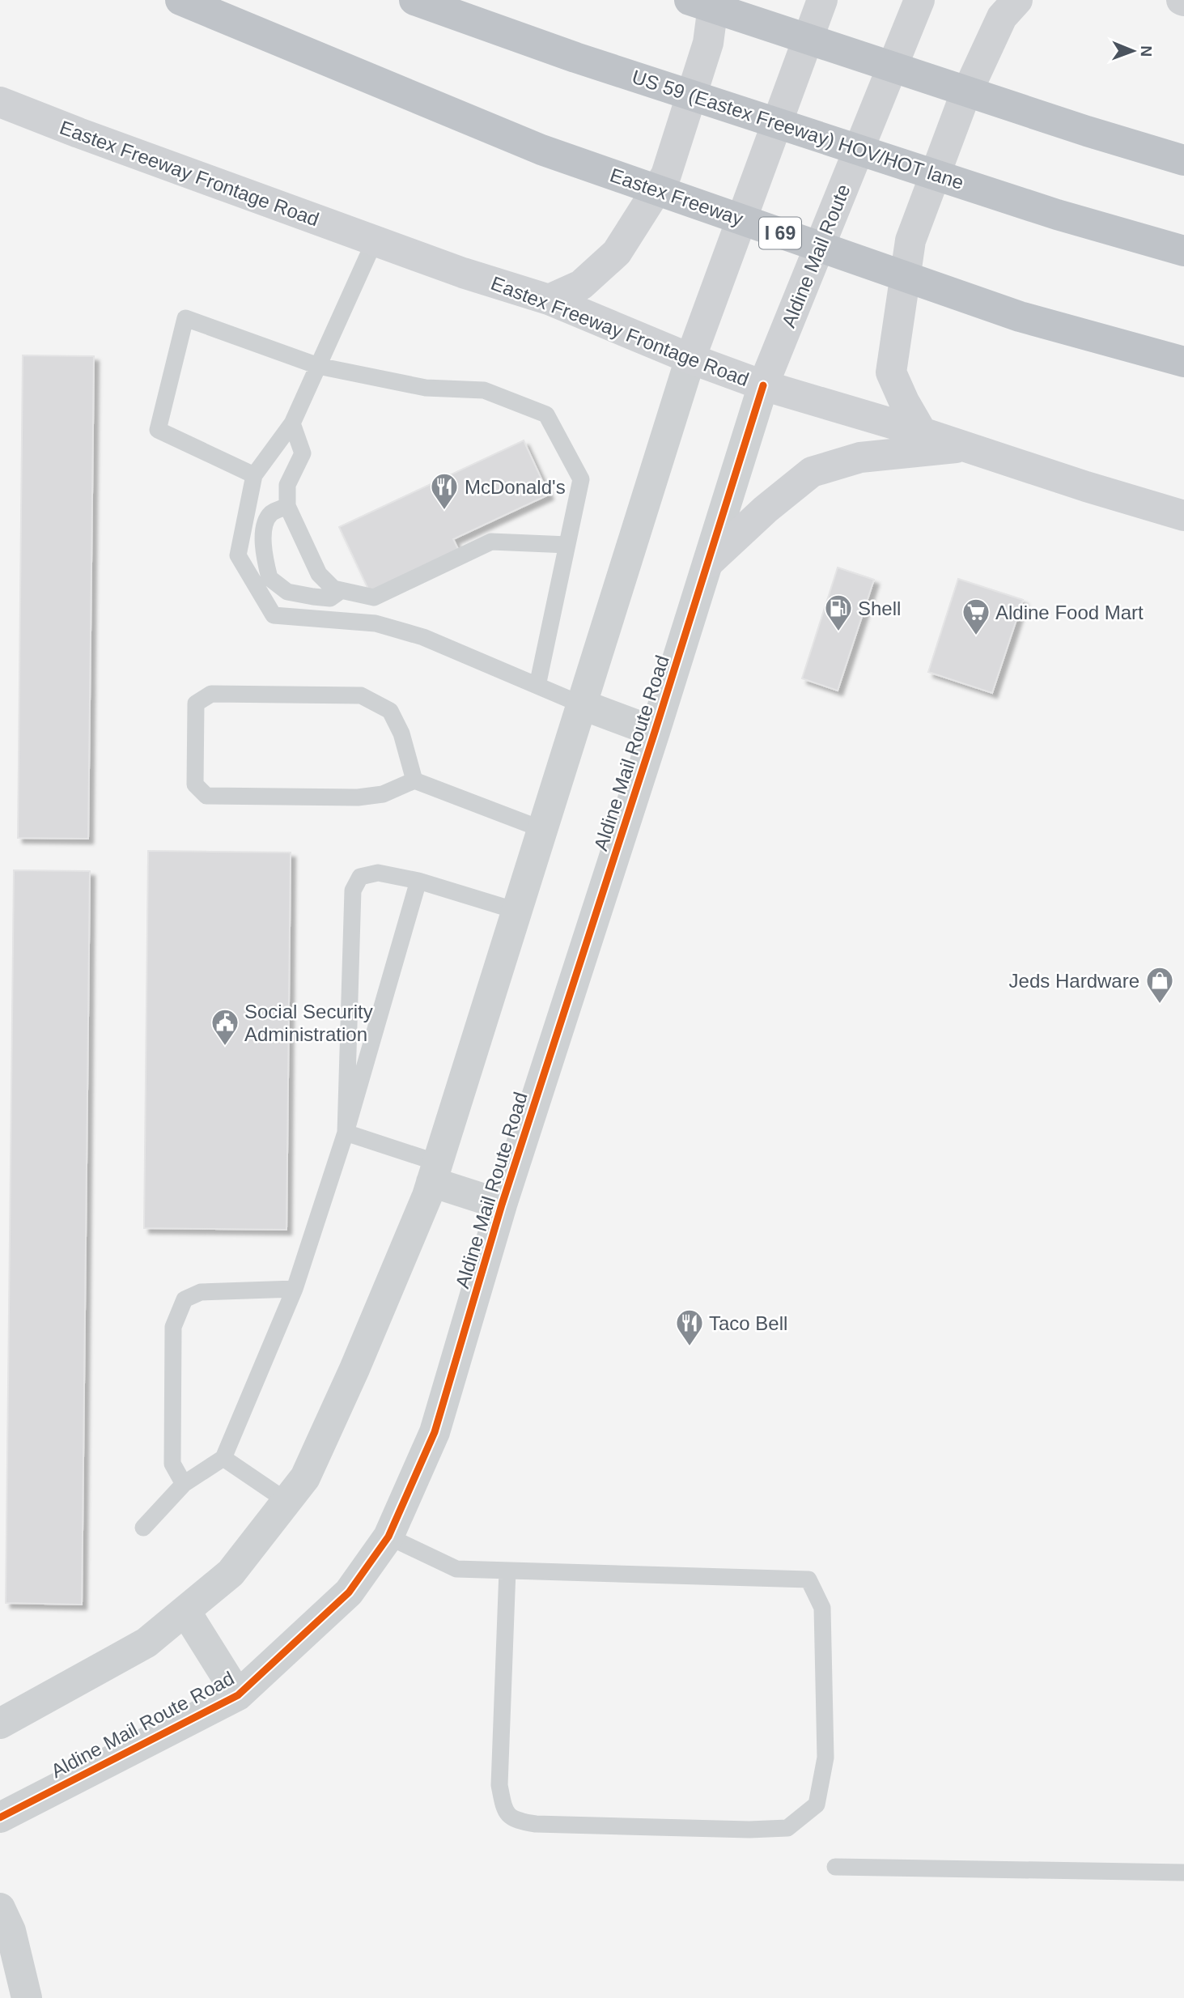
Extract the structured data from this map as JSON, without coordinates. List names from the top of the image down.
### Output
{
  "streets": {
    "highway": ["US 59 (Eastex Freeway) HOV/HOT lane", "Eastex Freeway", "I 69"],
    "main road": ["Eastex Freeway Frontage Road", "Aldine Mail Route"],
    "street": ["Aldine Mail Route Road"]
  },
  "crossings": [
    ["Eastex Freeway Frontage Road", "Aldine Mail Route"],
    ["Eastex Freeway Frontage Road", "Aldine Mail Route Road"],
    ["Aldine Mail Route", "Aldine Mail Route Road"]
  ],
  "places": {
    "restaurant": ["McDonald's", "Taco Bell"],
    "fuel station": ["Shell"],
    "supermarket": ["Aldine Food Mart"],
    "shop": ["Jeds Hardware"],
    "public building": ["Social Security Administration"]
  },
  "north": "right"
}
